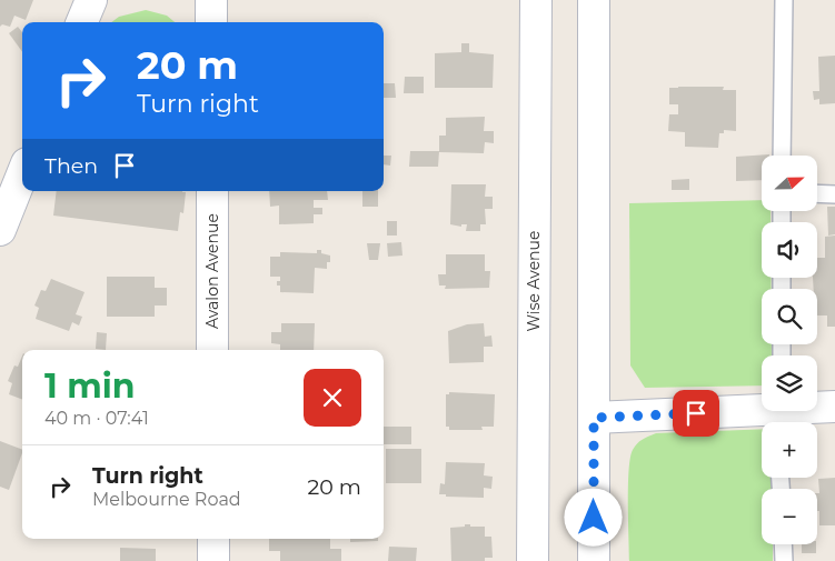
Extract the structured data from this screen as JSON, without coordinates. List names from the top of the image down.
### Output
{
  "streets": {
    "street": ["Avalon Avenue", "Wise Avenue"]
  },
  "north": "right",
  "page": {
    "turn": ["20 m", "Turn right"],
    "then": "Then",
    "map_buttons": ["+", "−"],
    "heading": ["1 min", "40 m · 07:41"],
    "list": [
      {
        "name": "Turn right",
        "note": "Melbourne Road",
        "value": "20 m"
      }
    ]
  }
}
